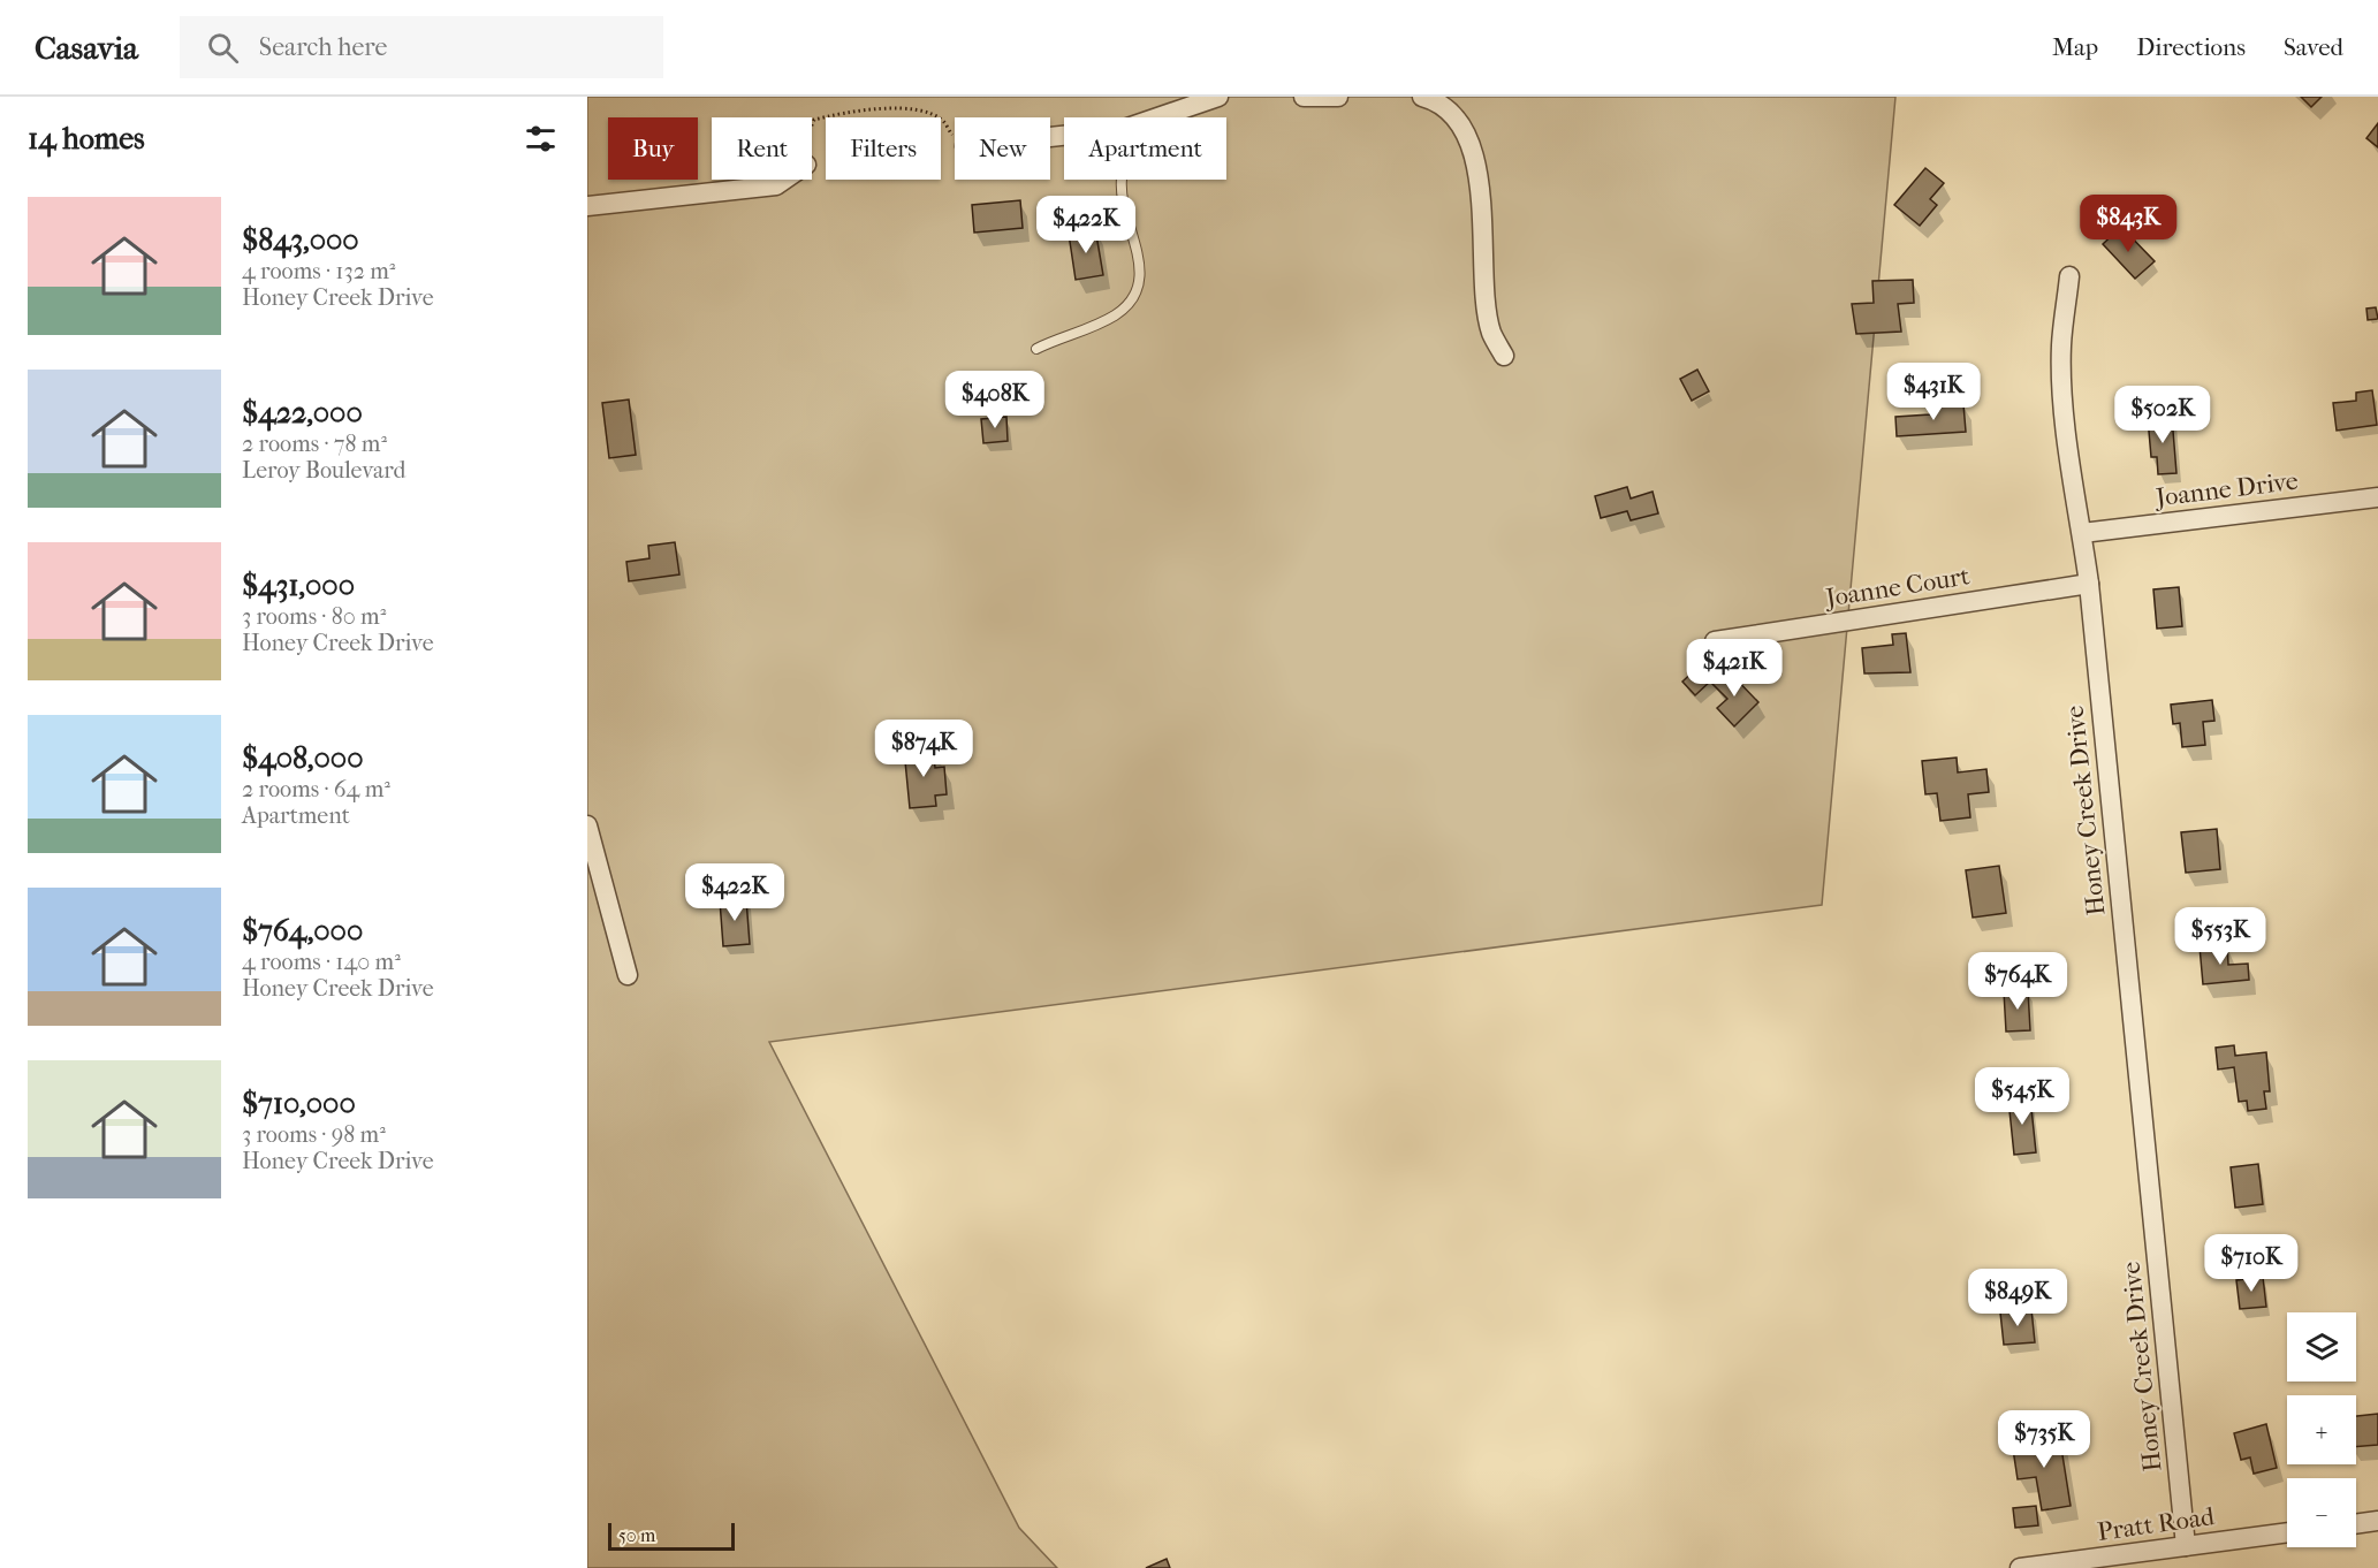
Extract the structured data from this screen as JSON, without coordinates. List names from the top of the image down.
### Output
{
  "streets": {
    "street": [
      "Joanne Drive",
      "Joanne Court",
      "Honey Creek Drive",
      "Pratt Road"
    ]
  },
  "crossings": [
    ["Joanne Drive", "Honey Creek Drive"],
    ["Joanne Court", "Honey Creek Drive"],
    ["Honey Creek Drive", "Pratt Road"]
  ],
  "scale_bar": "50 m",
  "page": {
    "header": "Casavia",
    "search": "Search here",
    "nav": ["Map", "Directions", "Saved"],
    "heading": "14 homes",
    "chip": [
      "Buy",
      "Rent",
      "Filters",
      "New",
      "Apartment"
    ],
    "list": [
      {
        "name": "$843,000",
        "note": "4 rooms · 132 m² · Honey Creek Drive"
      },
      {
        "name": "$422,000",
        "note": "2 rooms · 78 m² · Leroy Boulevard"
      },
      {
        "name": "$431,000",
        "note": "3 rooms · 80 m² · Honey Creek Drive"
      },
      {
        "name": "$408,000",
        "note": "2 rooms · 64 m² · Apartment"
      },
      {
        "name": "$764,000",
        "note": "4 rooms · 140 m² · Honey Creek Drive"
      },
      {
        "name": "$710,000",
        "note": "3 rooms · 98 m² · Honey Creek Drive"
      }
    ],
    "price": [
      "$843K",
      "$422K",
      "$431K",
      "$408K",
      "$502K",
      "$421K",
      "$874K",
      "$422K",
      "$553K",
      "$764K",
      "$545K",
      "$710K",
      "$849K",
      "$735K"
    ],
    "map_buttons": ["+", "−"],
    "scale": "50 m"
  }
}
